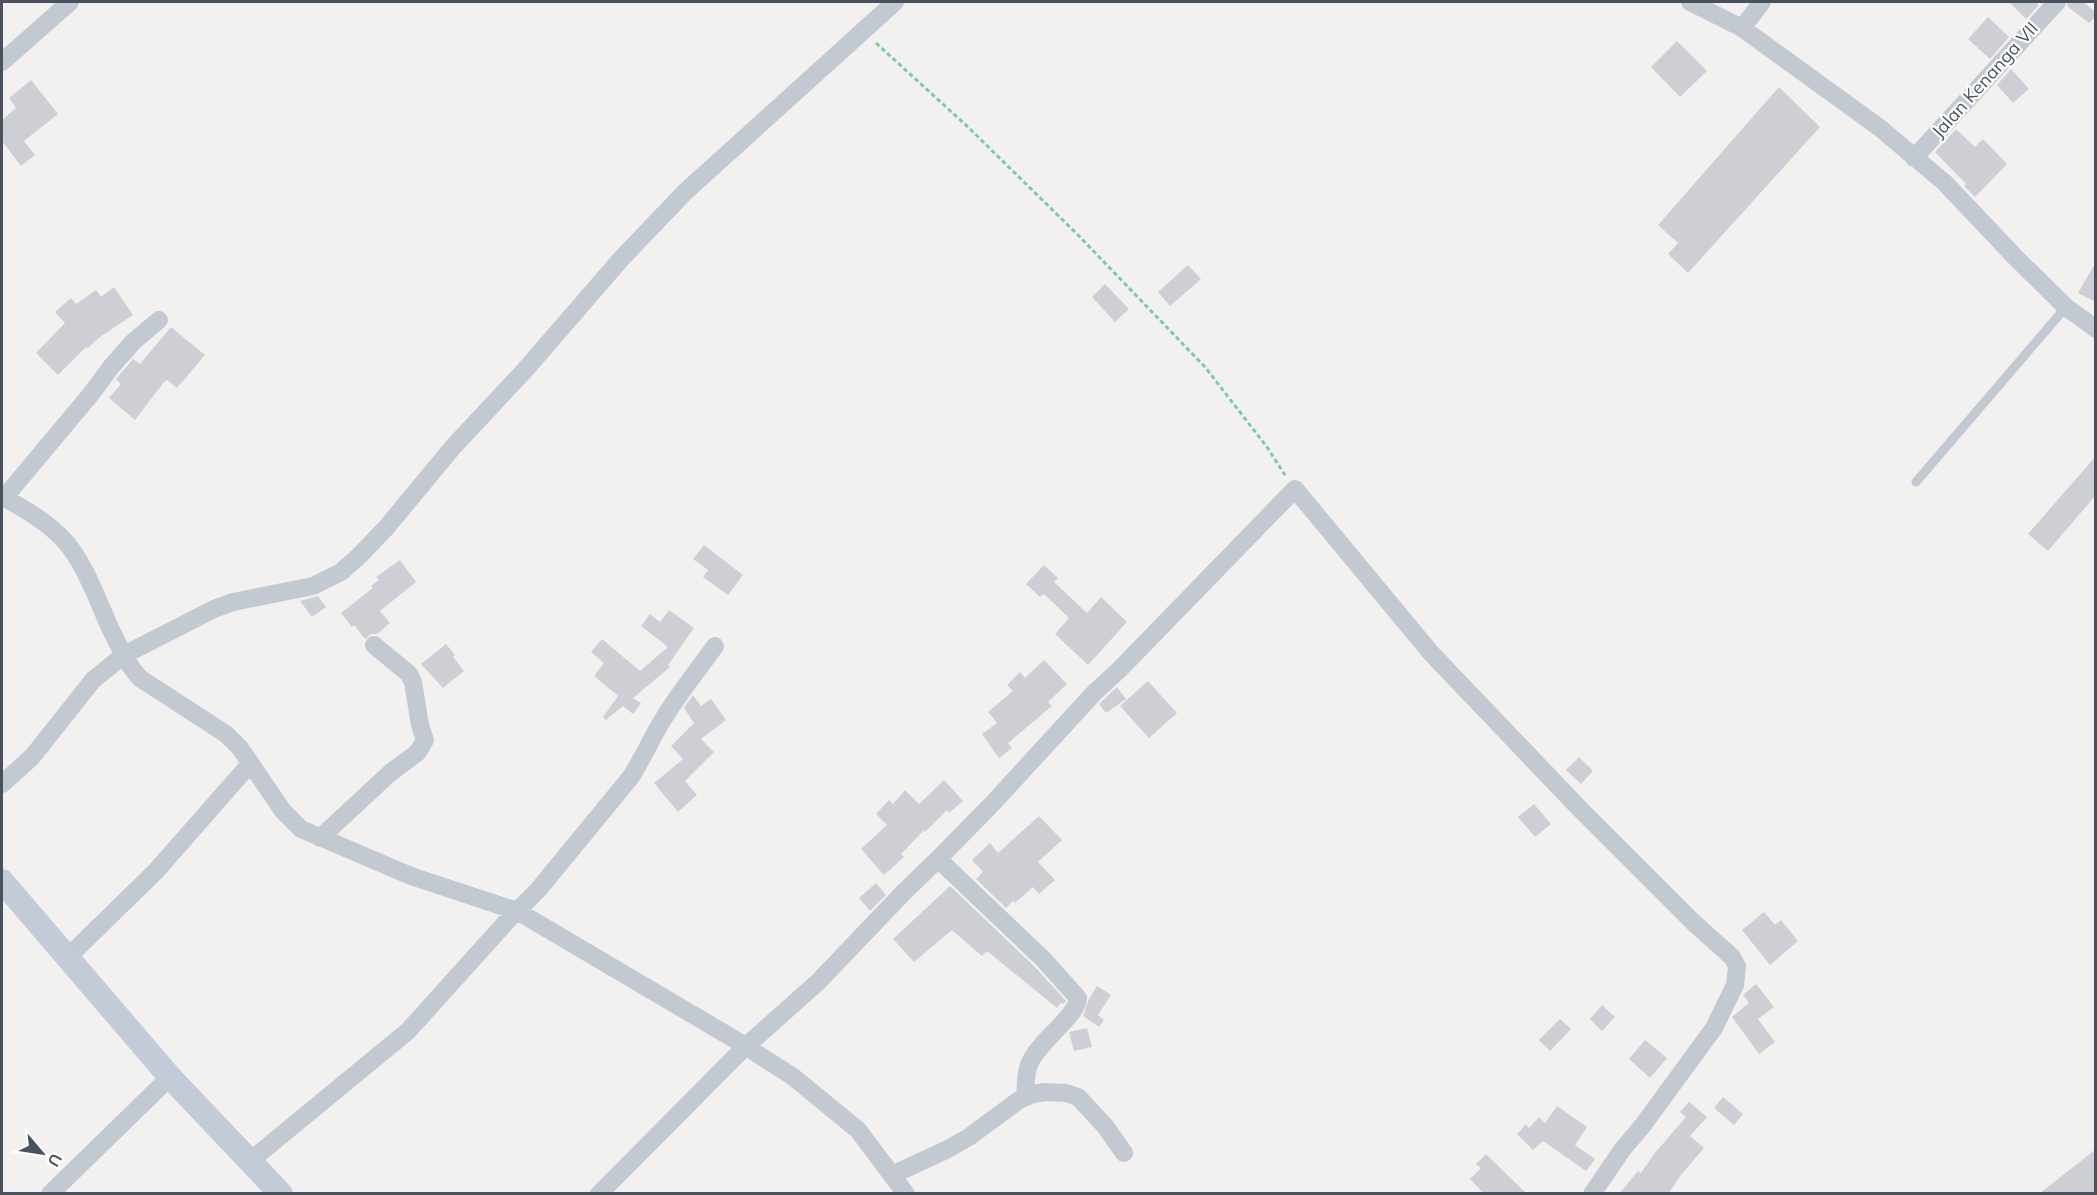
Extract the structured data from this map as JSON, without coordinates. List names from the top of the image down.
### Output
{
  "streets": {
    "street": ["Jalan Kenanga VII"]
  },
  "north": "bottom right"
}
